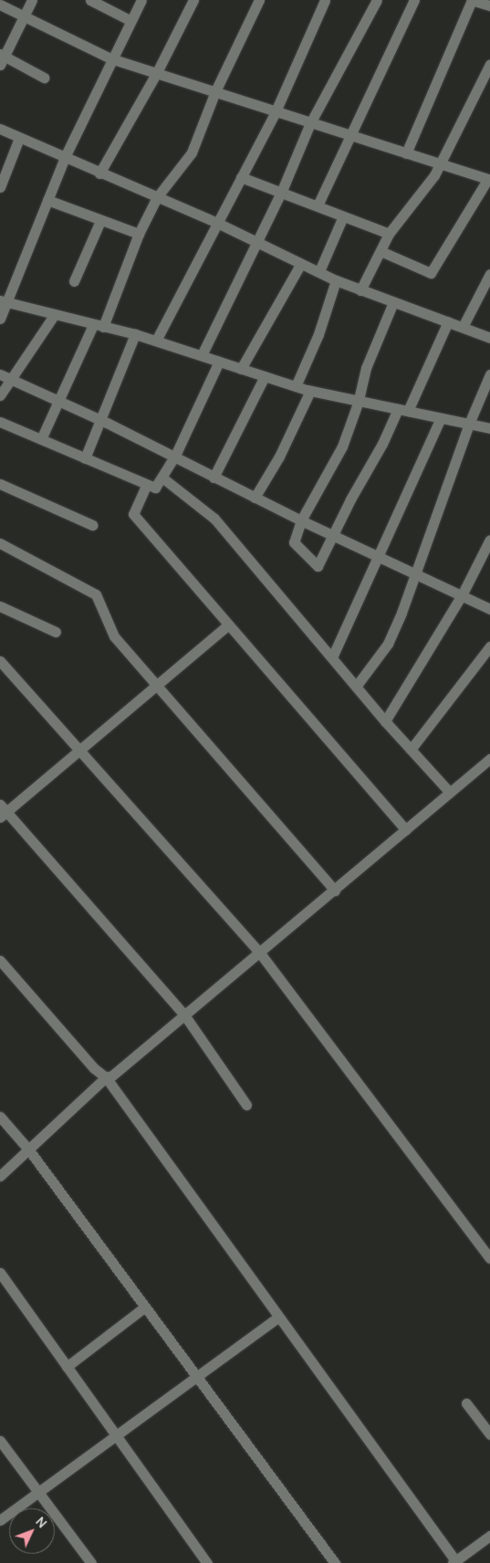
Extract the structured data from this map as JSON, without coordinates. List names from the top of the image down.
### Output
{
  "north": "top right"
}
